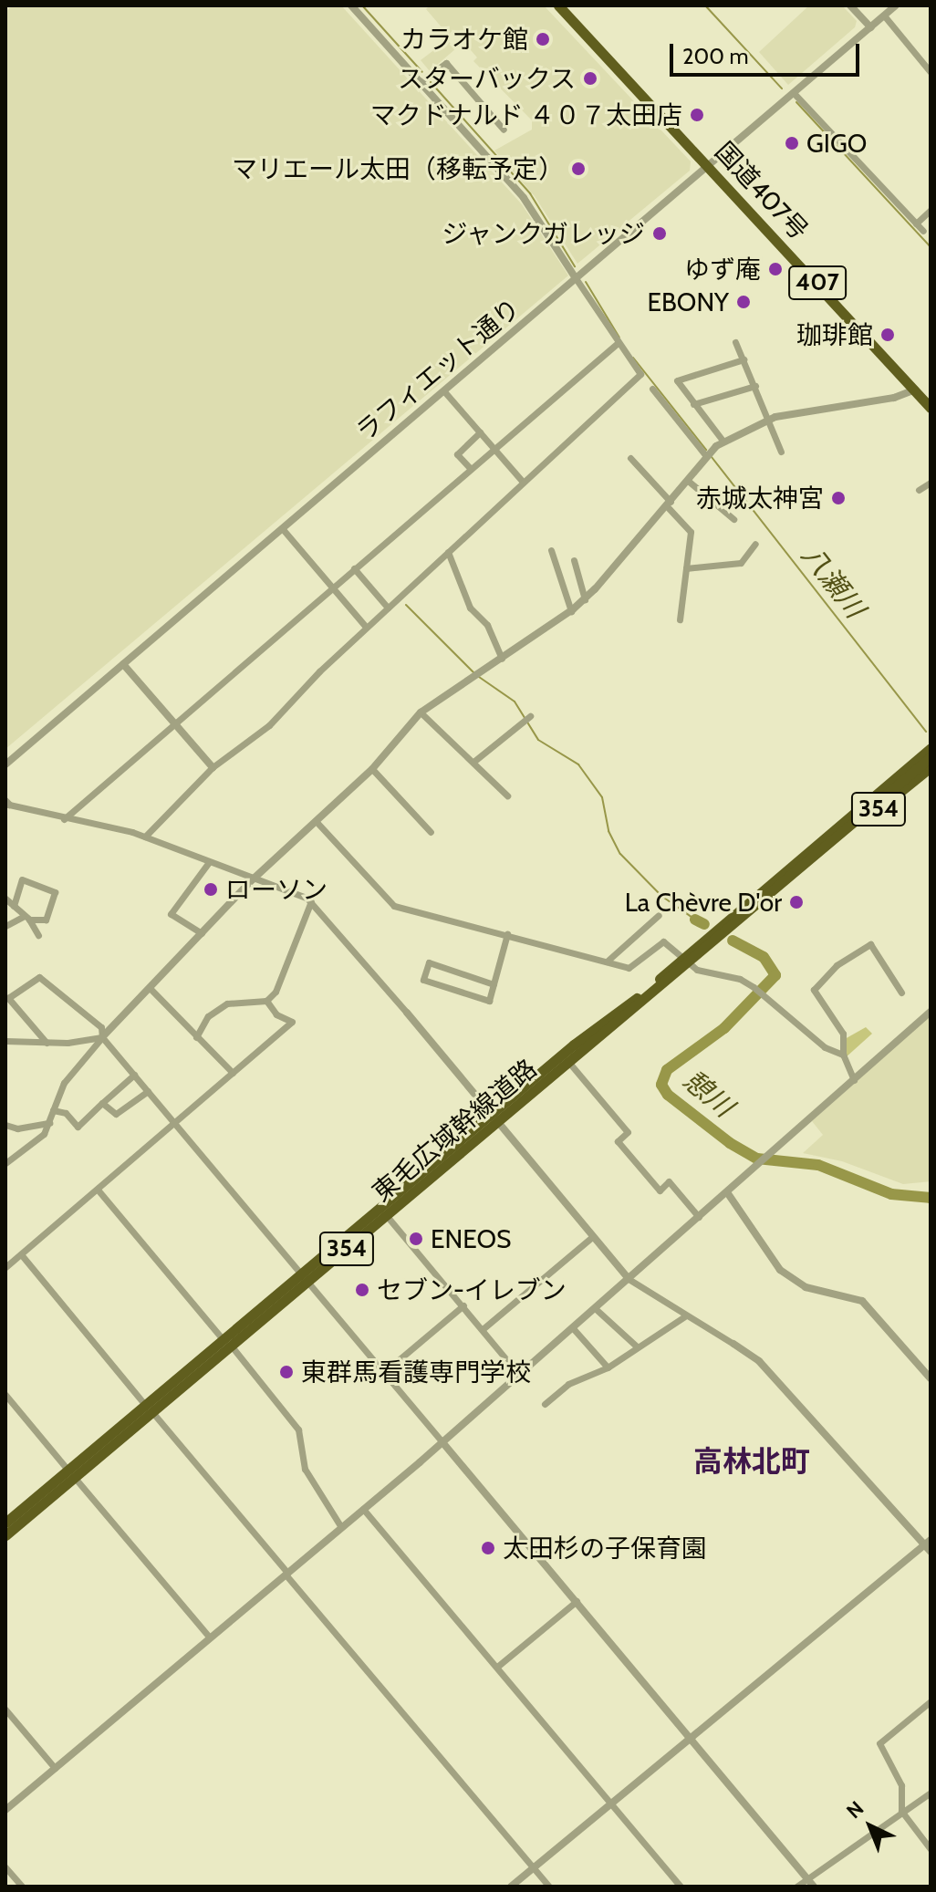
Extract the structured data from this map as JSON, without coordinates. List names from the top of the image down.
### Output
{
  "streets": {
    "highway": [
      "国道407号",
      "407",
      "354",
      "東毛広域幹線道路"
    ],
    "street": ["ラフィエット通り"]
  },
  "crossings": [
    ["国道407号", "ラフィエット通り"],
    ["354", "東毛広域幹線道路"]
  ],
  "districts": ["高林北町"],
  "water": ["八瀬川", "憩川"],
  "places": [
    "カラオケ館",
    "スターバックス",
    "マクドナルド ４０７太田店",
    "GIGO",
    "マリエール太田（移転予定）",
    "ジャンクガレッジ",
    "ゆず庵",
    "EBONY",
    "珈琲館",
    "赤城太神宮",
    "ローソン",
    "La Chèvre D'or",
    "ENEOS",
    "セブン-イレブン",
    "東群馬看護専門学校",
    "太田杉の子保育園"
  ],
  "scale_bar": "200 m",
  "north": "top left"
}
